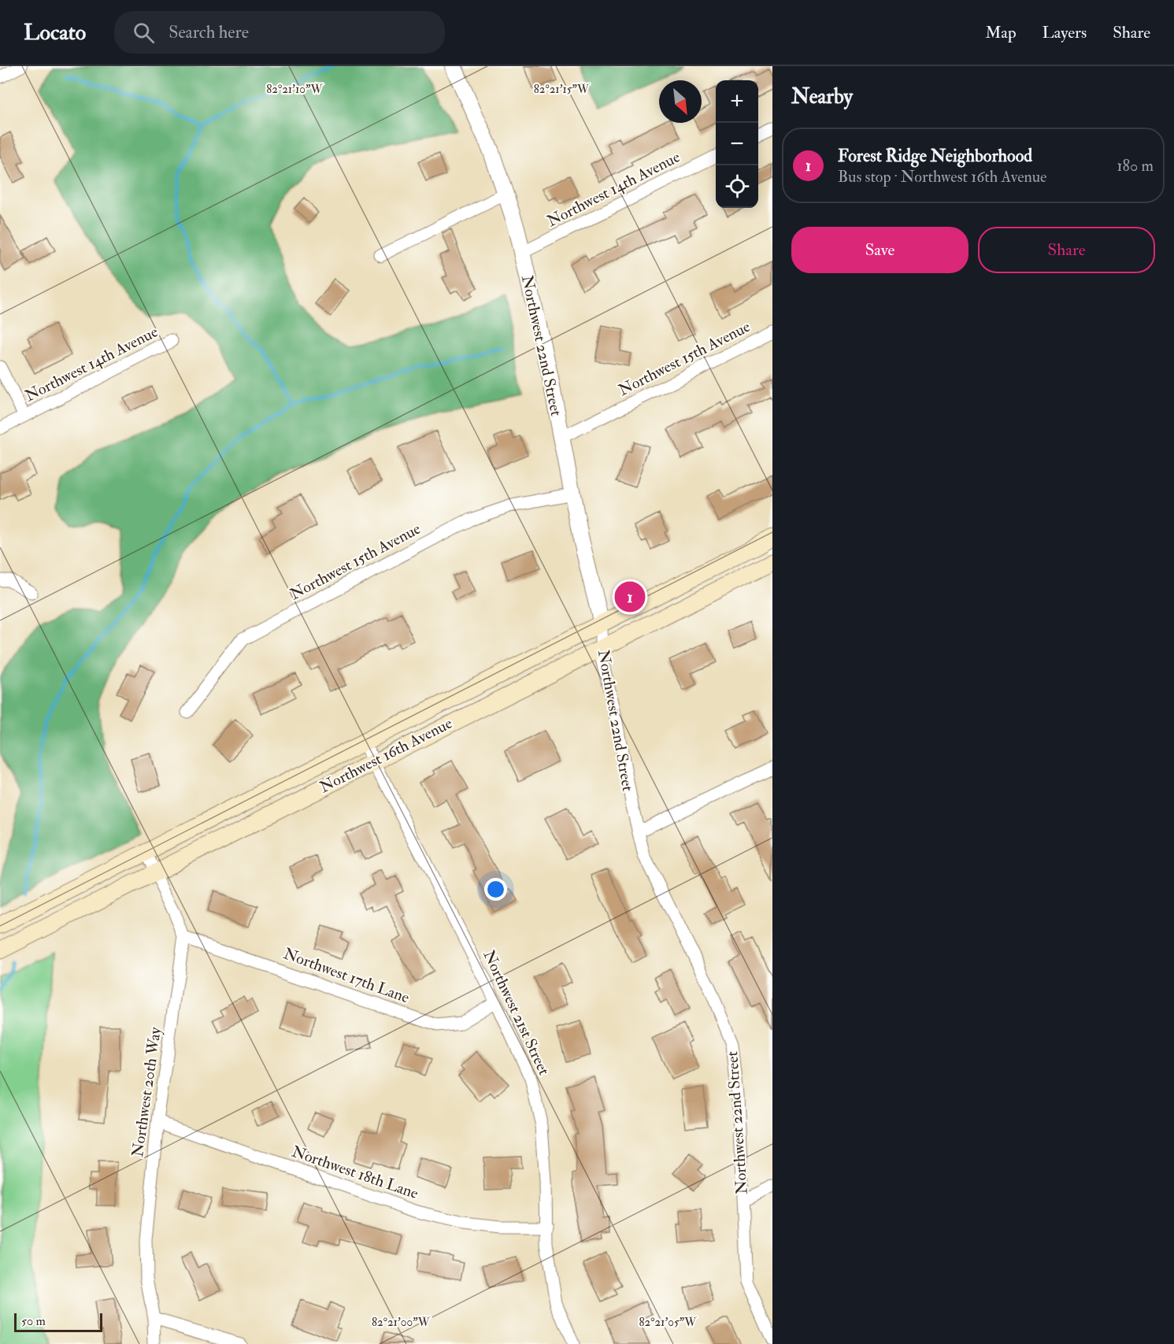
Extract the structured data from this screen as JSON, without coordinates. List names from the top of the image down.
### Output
{
  "streets": {
    "main road": ["Northwest 16th Avenue"],
    "street": [
      "Northwest 14th Avenue",
      "Northwest 22nd Street",
      "Northwest 15th Avenue",
      "Northwest 17th Lane",
      "Northwest 21st Street",
      "Northwest 20th Way",
      "Northwest 18th Lane"
    ]
  },
  "crossings": [
    ["Northwest 14th Avenue", "Northwest 22nd Street"],
    ["Northwest 22nd Street", "Northwest 15th Avenue"],
    ["Northwest 22nd Street", "Northwest 16th Avenue"],
    ["Northwest 16th Avenue", "Northwest 21st Street"],
    ["Northwest 16th Avenue", "Northwest 20th Way"],
    ["Northwest 17th Lane", "Northwest 21st Street"],
    ["Northwest 17th Lane", "Northwest 20th Way"],
    ["Northwest 21st Street", "Northwest 18th Lane"],
    ["Northwest 20th Way", "Northwest 18th Lane"]
  ],
  "scale_bar": "50 m",
  "north": "bottom right",
  "page": {
    "header": "Locato",
    "search": "Search here",
    "nav": ["Map", "Layers", "Share"],
    "heading": "Nearby",
    "map_buttons": ["+", "−"],
    "list": [
      {
        "mark": "1",
        "name": "Forest Ridge Neighborhood",
        "note": "Bus stop · Northwest 16th Avenue",
        "value": "180 m"
      }
    ],
    "buttons": ["Save", "Share"],
    "pins": "1",
    "scale": "50 m"
  },
  "coordinates": [
    "82°21'10\"W",
    "82°21'15\"W",
    "82°21'00\"W",
    "82°21'05\"W"
  ]
}
